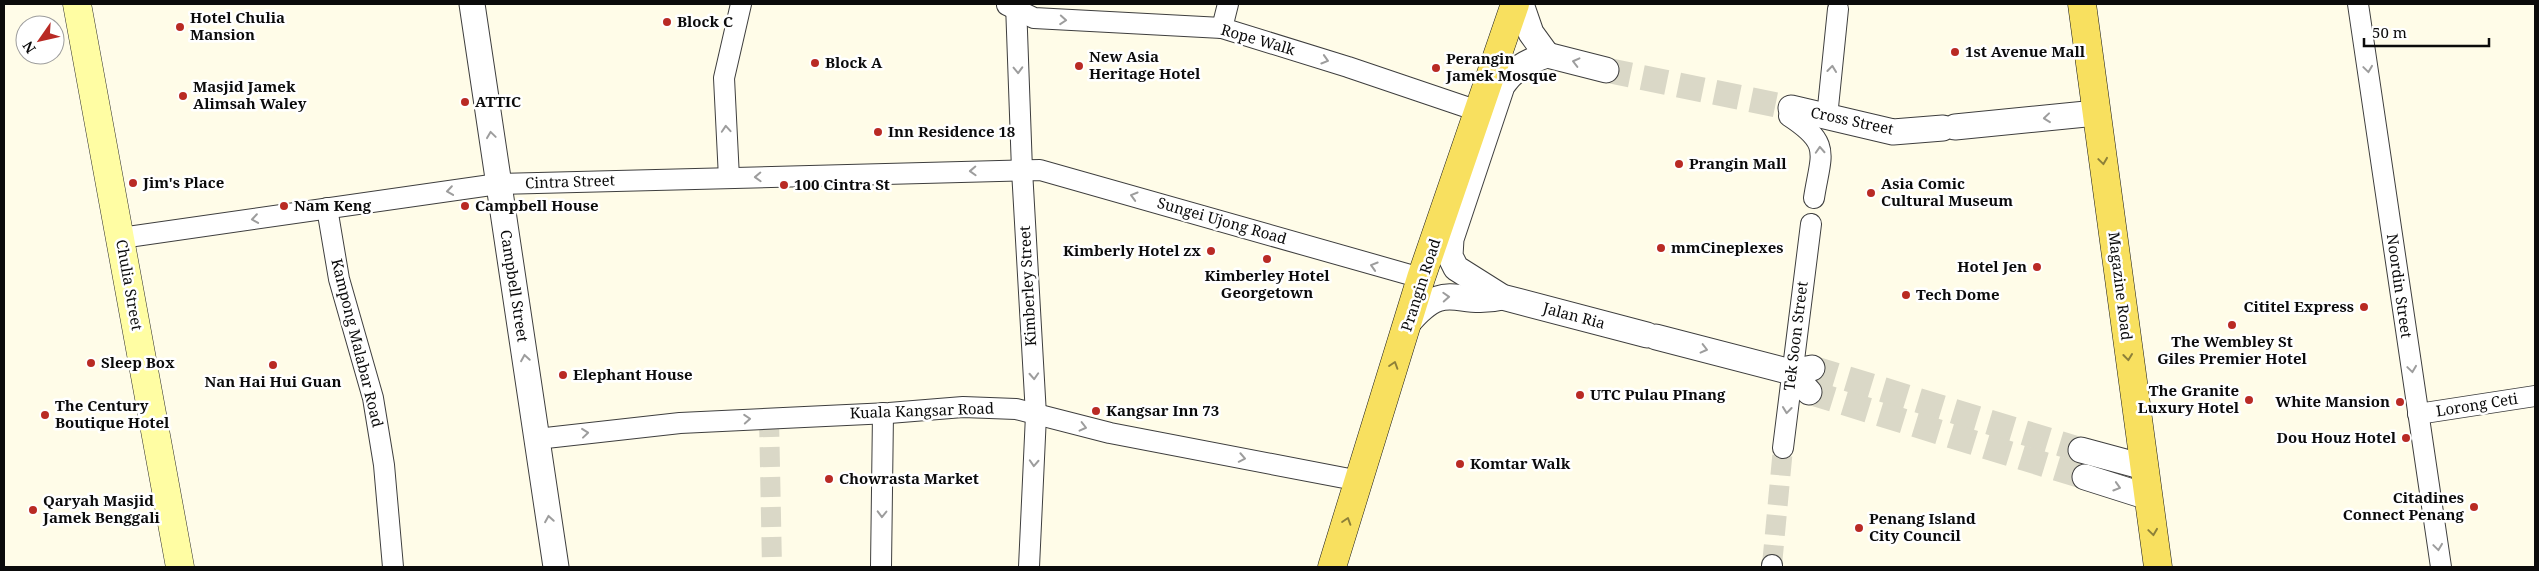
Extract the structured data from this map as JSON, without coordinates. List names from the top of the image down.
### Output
{
  "streets": {
    "main road": ["Chulia Street", "Prangin Road", "Magazine Road"],
    "street": [
      "Rope Walk",
      "Cross Street",
      "Cintra Street",
      "Sungei Ujong Road",
      "Campbell Street",
      "Kimberley Street",
      "Noordin Street",
      "Jalan Ria",
      "Tek Soon Street",
      "Kampong Malabar Road",
      "Lorong Ceti",
      "Kuala Kangsar Road"
    ]
  },
  "crossings": [
    ["Rope Walk", "Prangin Road"],
    ["Rope Walk", "Kimberley Street"],
    ["Cross Street", "Magazine Road"],
    ["Cintra Street", "Sungei Ujong Road"],
    ["Cintra Street", "Chulia Street"],
    ["Cintra Street", "Campbell Street"],
    ["Cintra Street", "Kimberley Street"],
    ["Cintra Street", "Kampong Malabar Road"],
    ["Sungei Ujong Road", "Prangin Road"],
    ["Sungei Ujong Road", "Kimberley Street"],
    ["Prangin Road", "Jalan Ria"],
    ["Prangin Road", "Kuala Kangsar Road"],
    ["Campbell Street", "Kuala Kangsar Road"],
    ["Kimberley Street", "Kuala Kangsar Road"],
    ["Noordin Street", "Lorong Ceti"],
    ["Jalan Ria", "Tek Soon Street"]
  ],
  "one_way": [
    "Rope Walk",
    "Cross Street",
    "Cintra Street",
    "Sungei Ujong Road",
    "Campbell Street",
    "Kimberley Street",
    "Magazine Road",
    "Noordin Street",
    "Jalan Ria",
    "Kuala Kangsar Road"
  ],
  "places": [
    "Block C",
    "Hotel Chulia Mansion",
    "1st Avenue Mall",
    "Block A",
    "New Asia Heritage Hotel",
    "Perangin Jamek Mosque",
    "Masjid Jamek Alimsah Waley",
    "ATTIC",
    "Inn Residence 18",
    "Prangin Mall",
    "Jim's Place",
    "100 Cintra St",
    "Asia Comic Cultural Museum",
    "Nam Keng",
    "Campbell House",
    "mmCineplexes",
    "Kimberly Hotel zx",
    "Kimberley Hotel Georgetown",
    "Hotel Jen",
    "Tech Dome",
    "Cititel Express",
    "The Wembley St Giles Premier Hotel",
    "Sleep Box",
    "Nan Hai Hui Guan",
    "Elephant House",
    "UTC Pulau PInang",
    "The Granite Luxury Hotel",
    "White Mansion",
    "Kangsar Inn 73",
    "The Century Boutique Hotel",
    "Dou Houz Hotel",
    "Komtar Walk",
    "Chowrasta Market",
    "Citadines Connect Penang",
    "Qaryah Masjid Jamek Benggali",
    "Penang Island City Council"
  ],
  "scale_bar": "50 m",
  "north": "bottom left"
}
